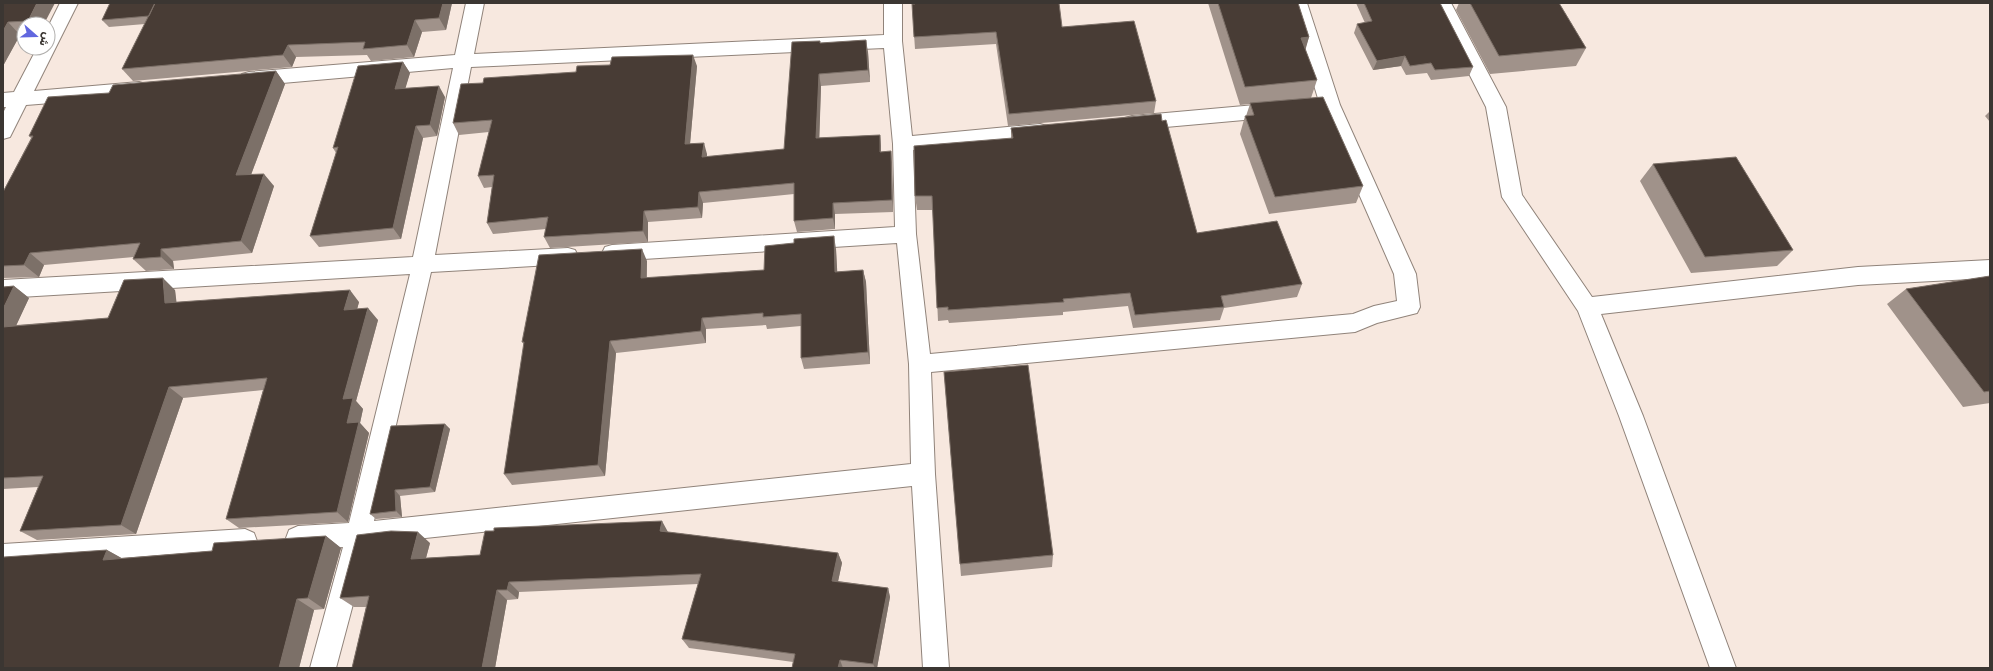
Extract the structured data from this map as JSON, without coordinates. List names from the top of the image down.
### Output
{
  "north": "right"
}
